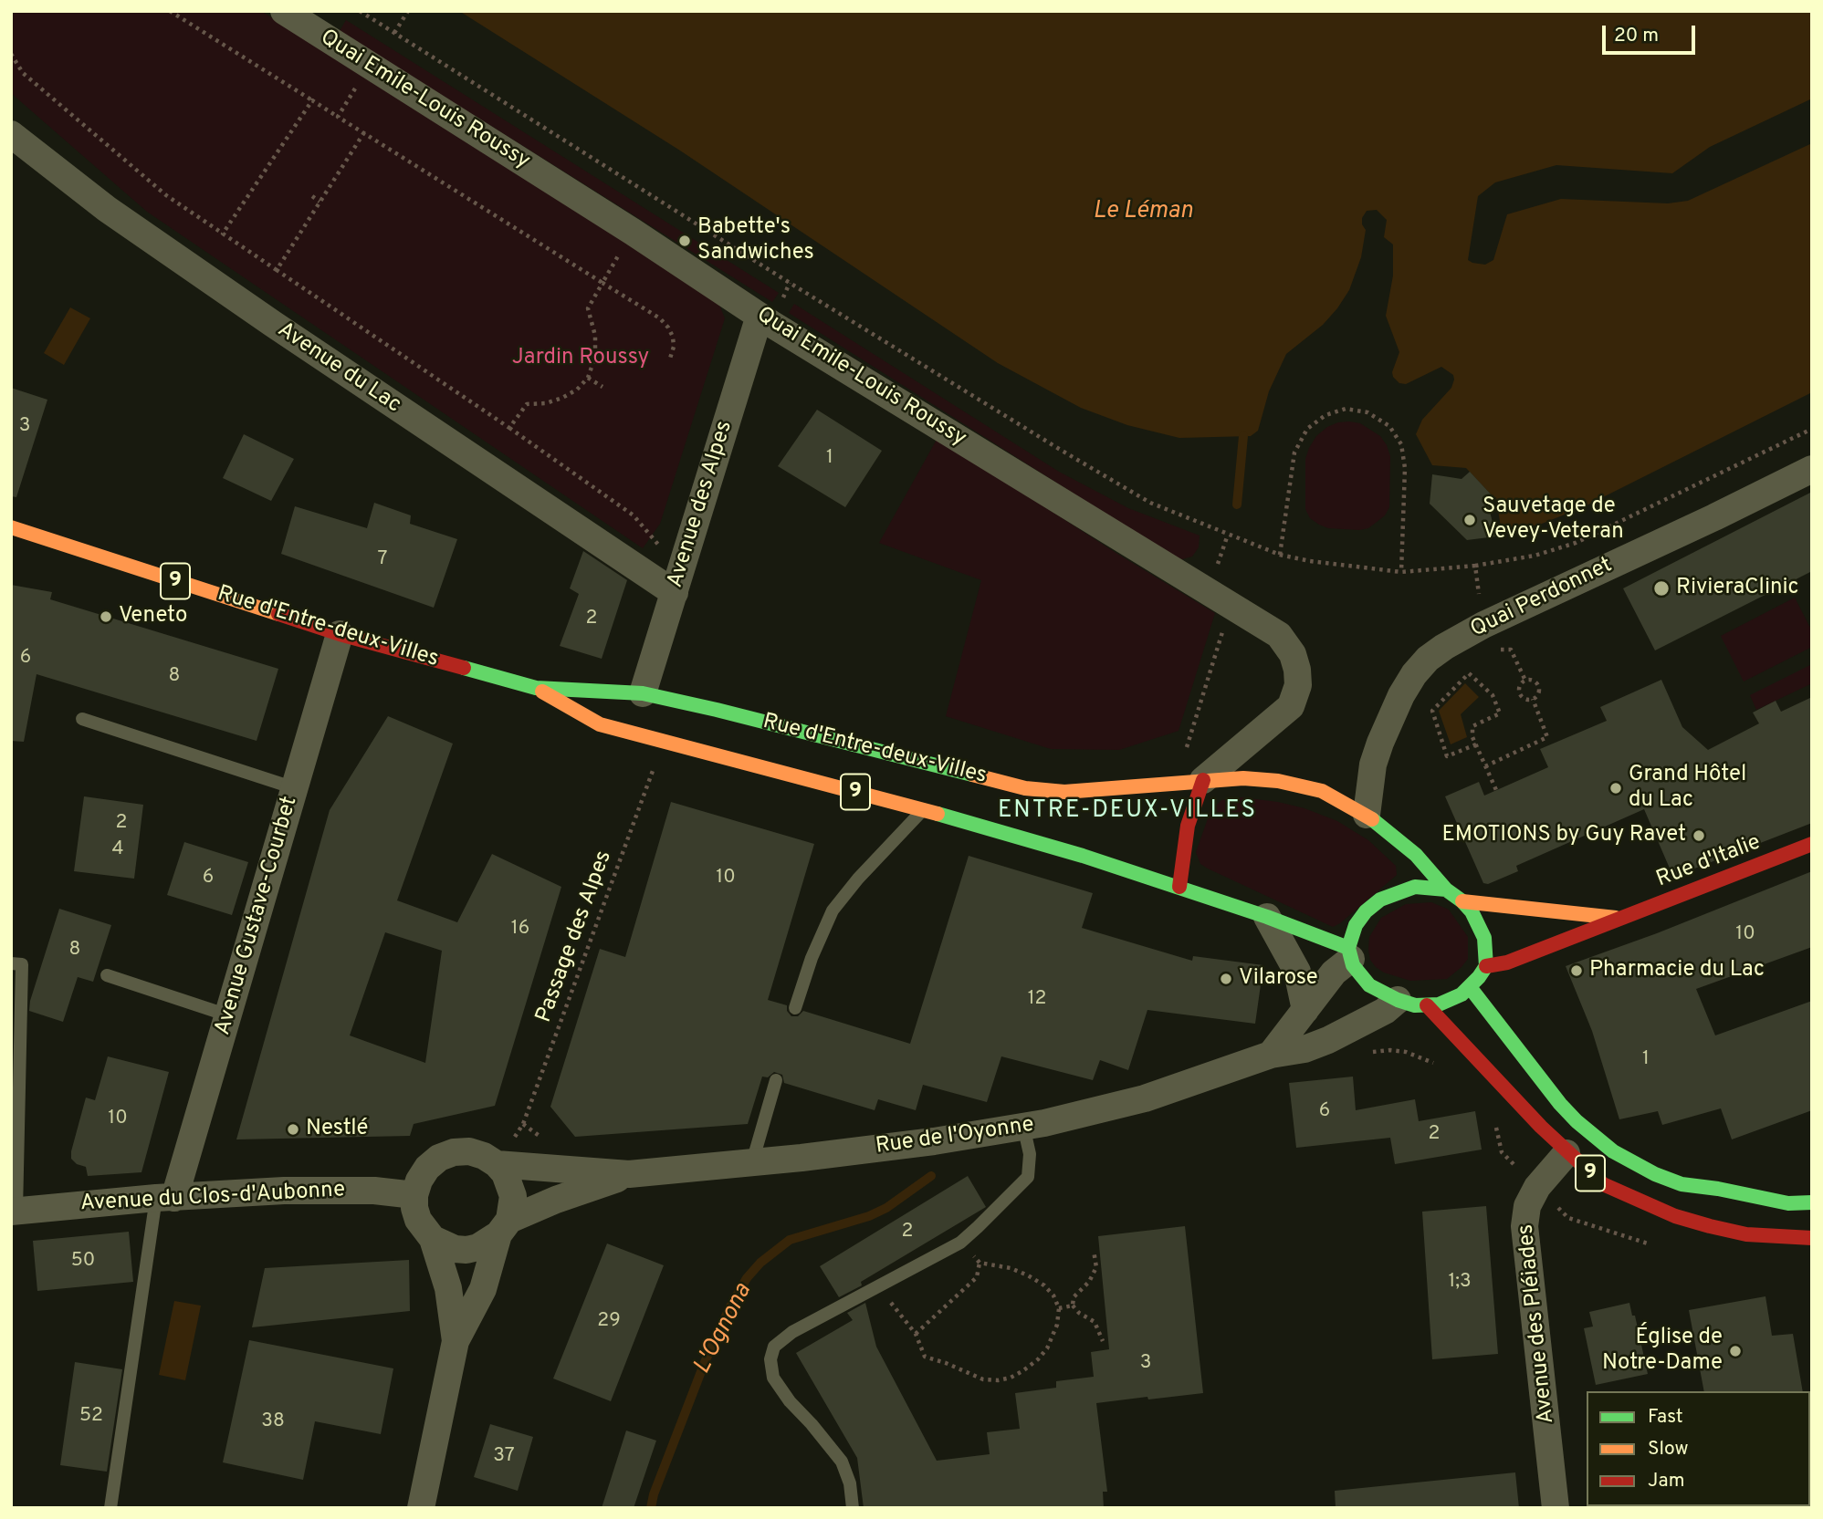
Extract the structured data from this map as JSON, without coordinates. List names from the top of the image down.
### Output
{
  "streets": {
    "main road": ["9", "Rue d'Entre-deux-Villes", "Rue d'Italie"],
    "street": [
      "Quai Emile-Louis Roussy",
      "Avenue du Lac",
      "Avenue des Alpes",
      "Quai Perdonnet",
      "Avenue Gustave-Courbet",
      "Rue de l'Oyonne",
      "Avenue du Clos-d'Aubonne",
      "Avenue des Pléiades"
    ],
    "path": ["Passage des Alpes"]
  },
  "crossings": [
    ["Quai Emile-Louis Roussy", "Avenue des Alpes"],
    ["Quai Emile-Louis Roussy", "Rue d'Entre-deux-Villes"],
    ["Avenue du Lac", "Avenue des Alpes"],
    ["Avenue des Alpes", "Rue d'Entre-deux-Villes"],
    ["9", "Rue d'Entre-deux-Villes"],
    ["9", "Rue d'Italie"],
    ["9", "Rue de l'Oyonne"],
    ["9", "Avenue des Pléiades"],
    ["Quai Perdonnet", "Rue d'Entre-deux-Villes"],
    ["Rue d'Entre-deux-Villes", "Rue d'Italie"],
    ["Rue d'Entre-deux-Villes", "Avenue Gustave-Courbet"],
    ["Rue d'Entre-deux-Villes", "Rue de l'Oyonne"],
    ["Rue d'Italie", "Rue de l'Oyonne"],
    ["Avenue Gustave-Courbet", "Avenue du Clos-d'Aubonne"],
    ["Rue de l'Oyonne", "Avenue du Clos-d'Aubonne"]
  ],
  "districts": ["ENTRE-DEUX-VILLES"],
  "water": ["Le Léman", "L'Ognona"],
  "parks": ["Jardin Roussy"],
  "places": [
    "Babette's Sandwiches",
    "Sauvetage de Vevey-Veteran",
    "RivieraClinic",
    "Veneto",
    "Grand Hôtel du Lac",
    "EMOTIONS by Guy Ravet",
    "Pharmacie du Lac",
    "Vilarose",
    "Nestlé",
    "Église de Notre-Dame"
  ],
  "house_numbers": [
    "3",
    "1",
    "7",
    "2",
    "6",
    "8",
    "2",
    "4",
    "6",
    "10",
    "16",
    "10",
    "8",
    "12",
    "1",
    "6",
    "10",
    "2",
    "2",
    "50",
    "1;3",
    "29",
    "3",
    "52",
    "38",
    "37"
  ],
  "legend": ["Fast", "Slow", "Jam"],
  "scale_bar": "20 m"
}
